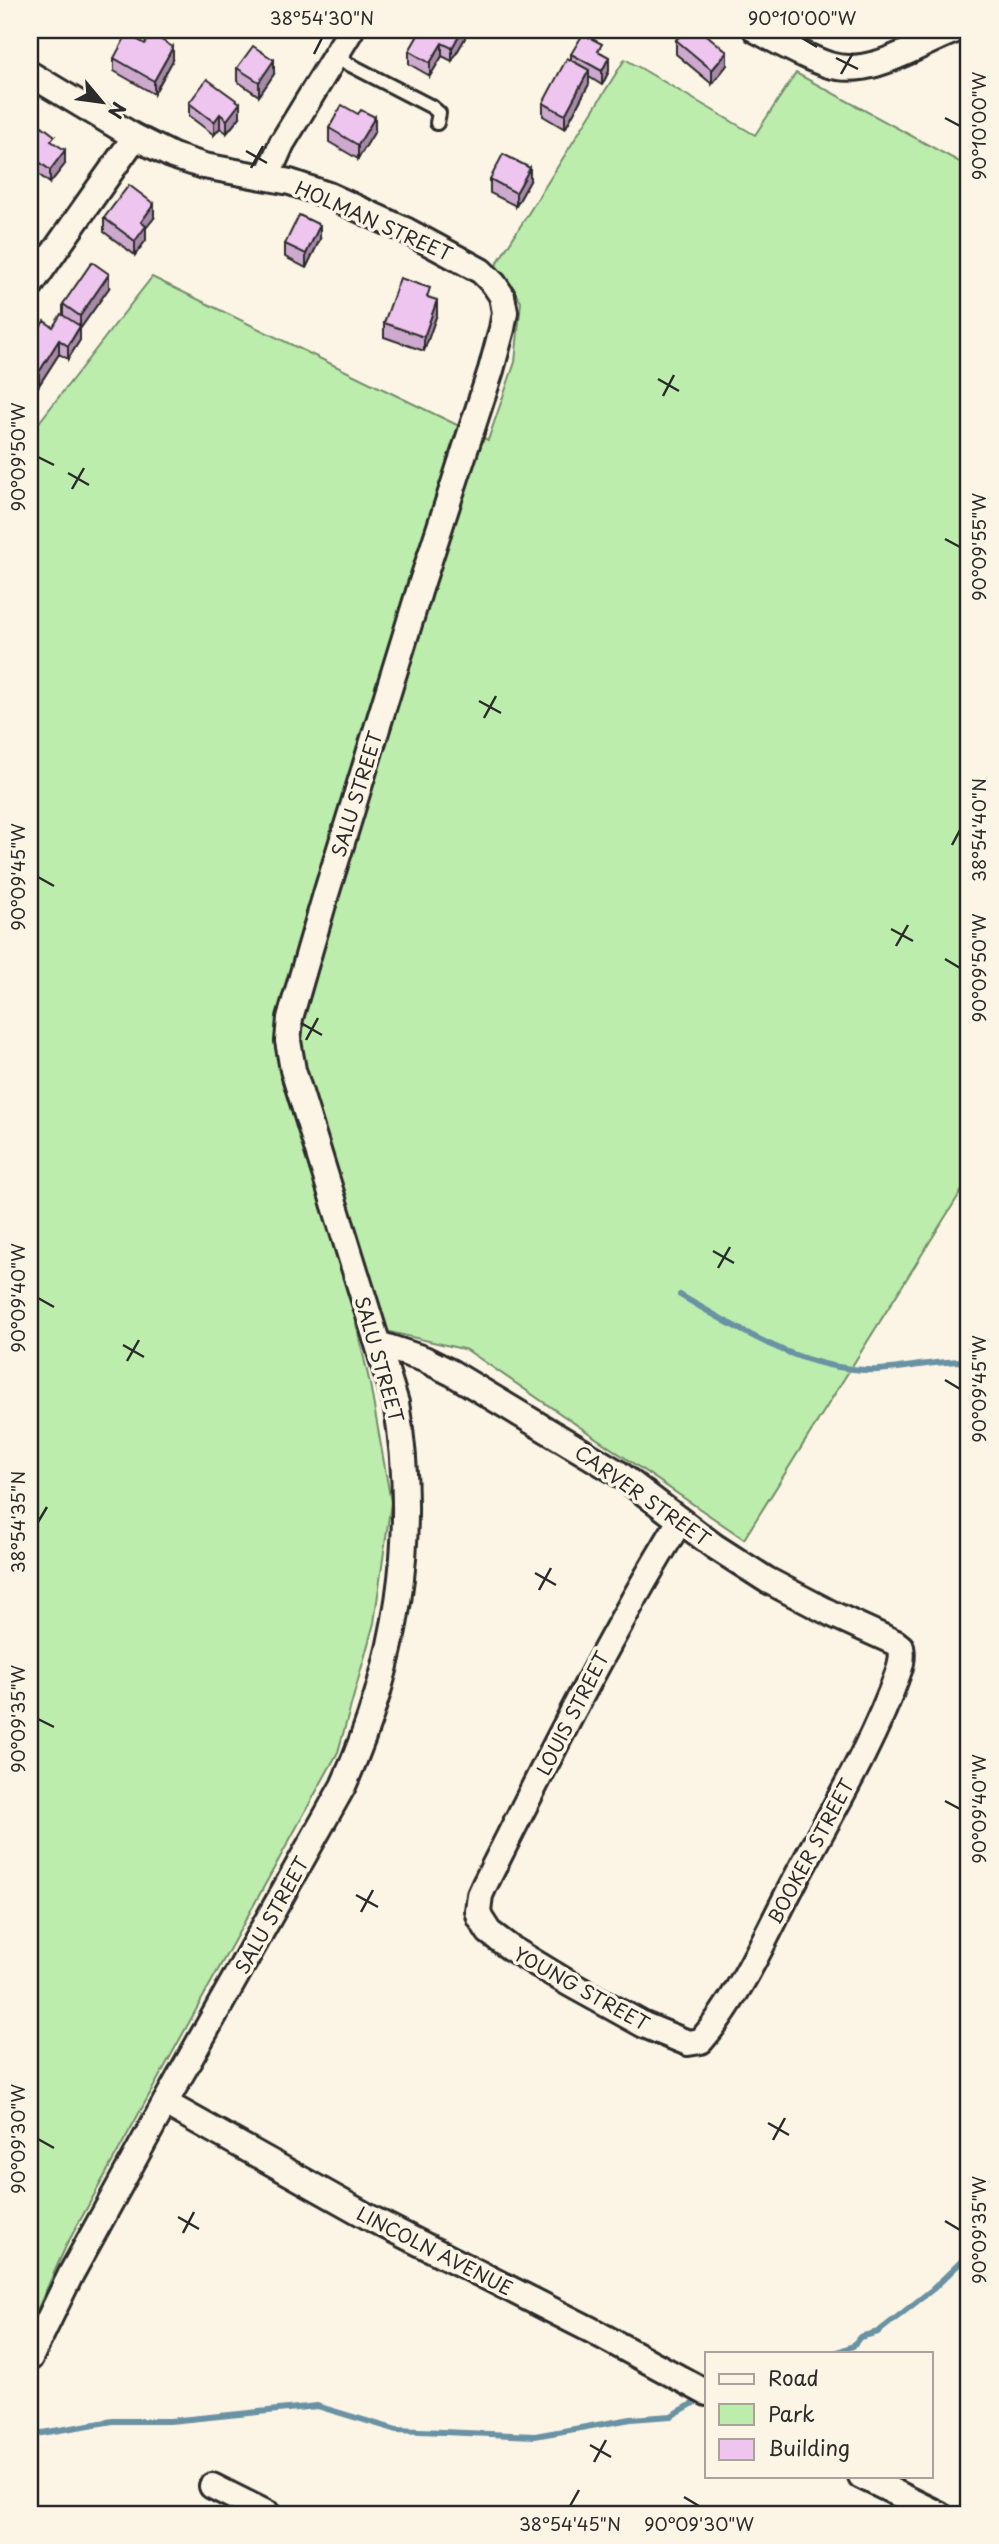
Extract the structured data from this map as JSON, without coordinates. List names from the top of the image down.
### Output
{
  "streets": {
    "street": [
      "HOLMAN STREET",
      "SALU STREET",
      "CARVER STREET",
      "LOUIS STREET",
      "BOOKER STREET",
      "YOUNG STREET",
      "LINCOLN AVENUE"
    ]
  },
  "crossings": [
    ["HOLMAN STREET", "SALU STREET"],
    ["SALU STREET", "CARVER STREET"],
    ["SALU STREET", "LINCOLN AVENUE"],
    ["CARVER STREET", "LOUIS STREET"],
    ["CARVER STREET", "BOOKER STREET"],
    ["LOUIS STREET", "YOUNG STREET"],
    ["BOOKER STREET", "YOUNG STREET"]
  ],
  "legend": ["Road", "Park", "Building"],
  "north": "bottom right",
  "coordinates": [
    "38°54'30\"N",
    "90°10'00\"W",
    "90°09'50\"W",
    "90°09'55\"W",
    "38°54'40\"N",
    "90°09'45\"W",
    "90°09'40\"W",
    "38°54'35\"N",
    "90°09'35\"W",
    "90°09'30\"W",
    "38°54'45\"N"
  ]
}
